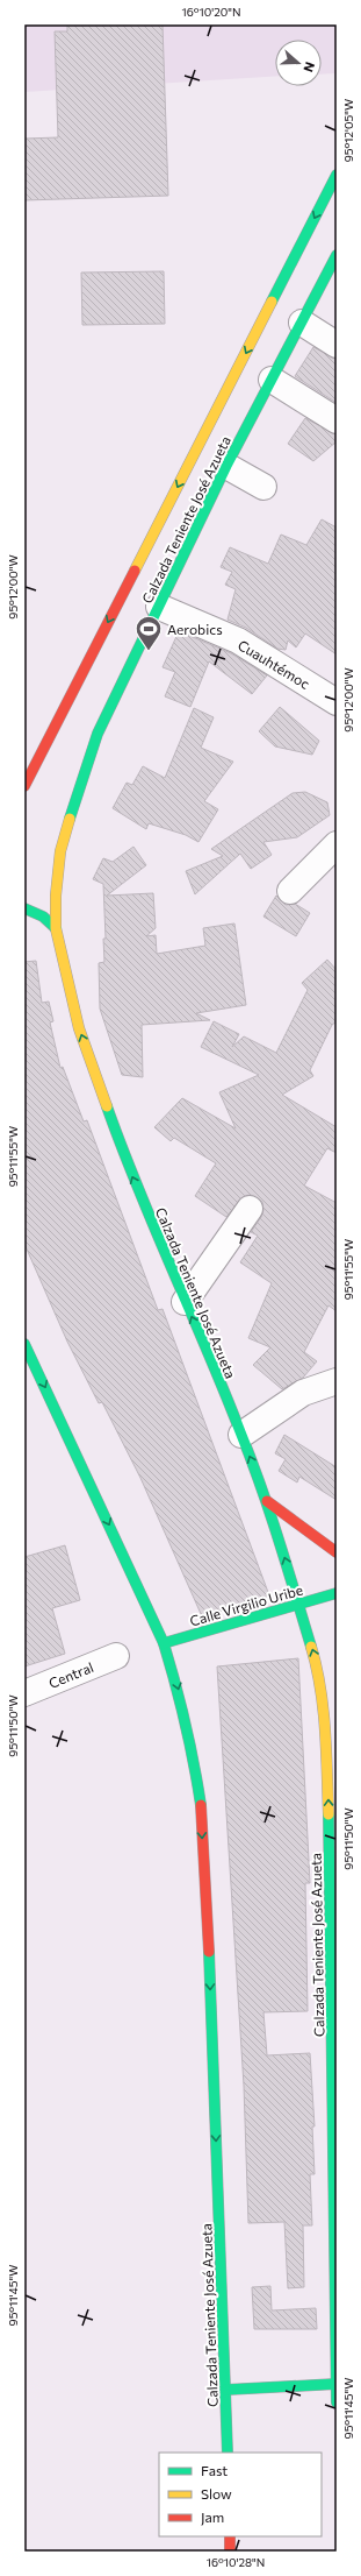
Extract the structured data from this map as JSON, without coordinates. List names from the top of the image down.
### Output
{
  "streets": {
    "main road": ["Calzada Teniente José Azueta", "Calle Virgilio Uribe"],
    "street": ["Cuauhtémoc", "Central"]
  },
  "crossings": [
    ["Calzada Teniente José Azueta", "Cuauhtémoc"],
    ["Calzada Teniente José Azueta", "Calle Virgilio Uribe"]
  ],
  "places": {
    "sports": ["Aerobics"]
  },
  "legend": ["Fast", "Slow", "Jam"],
  "north": "right",
  "coordinates": [
    "16°10'20\"N",
    "95°12'05\"W",
    "95°12'00\"W",
    "95°11'55\"W",
    "95°11'50\"W",
    "95°11'45\"W",
    "16°10'28\"N"
  ]
}
